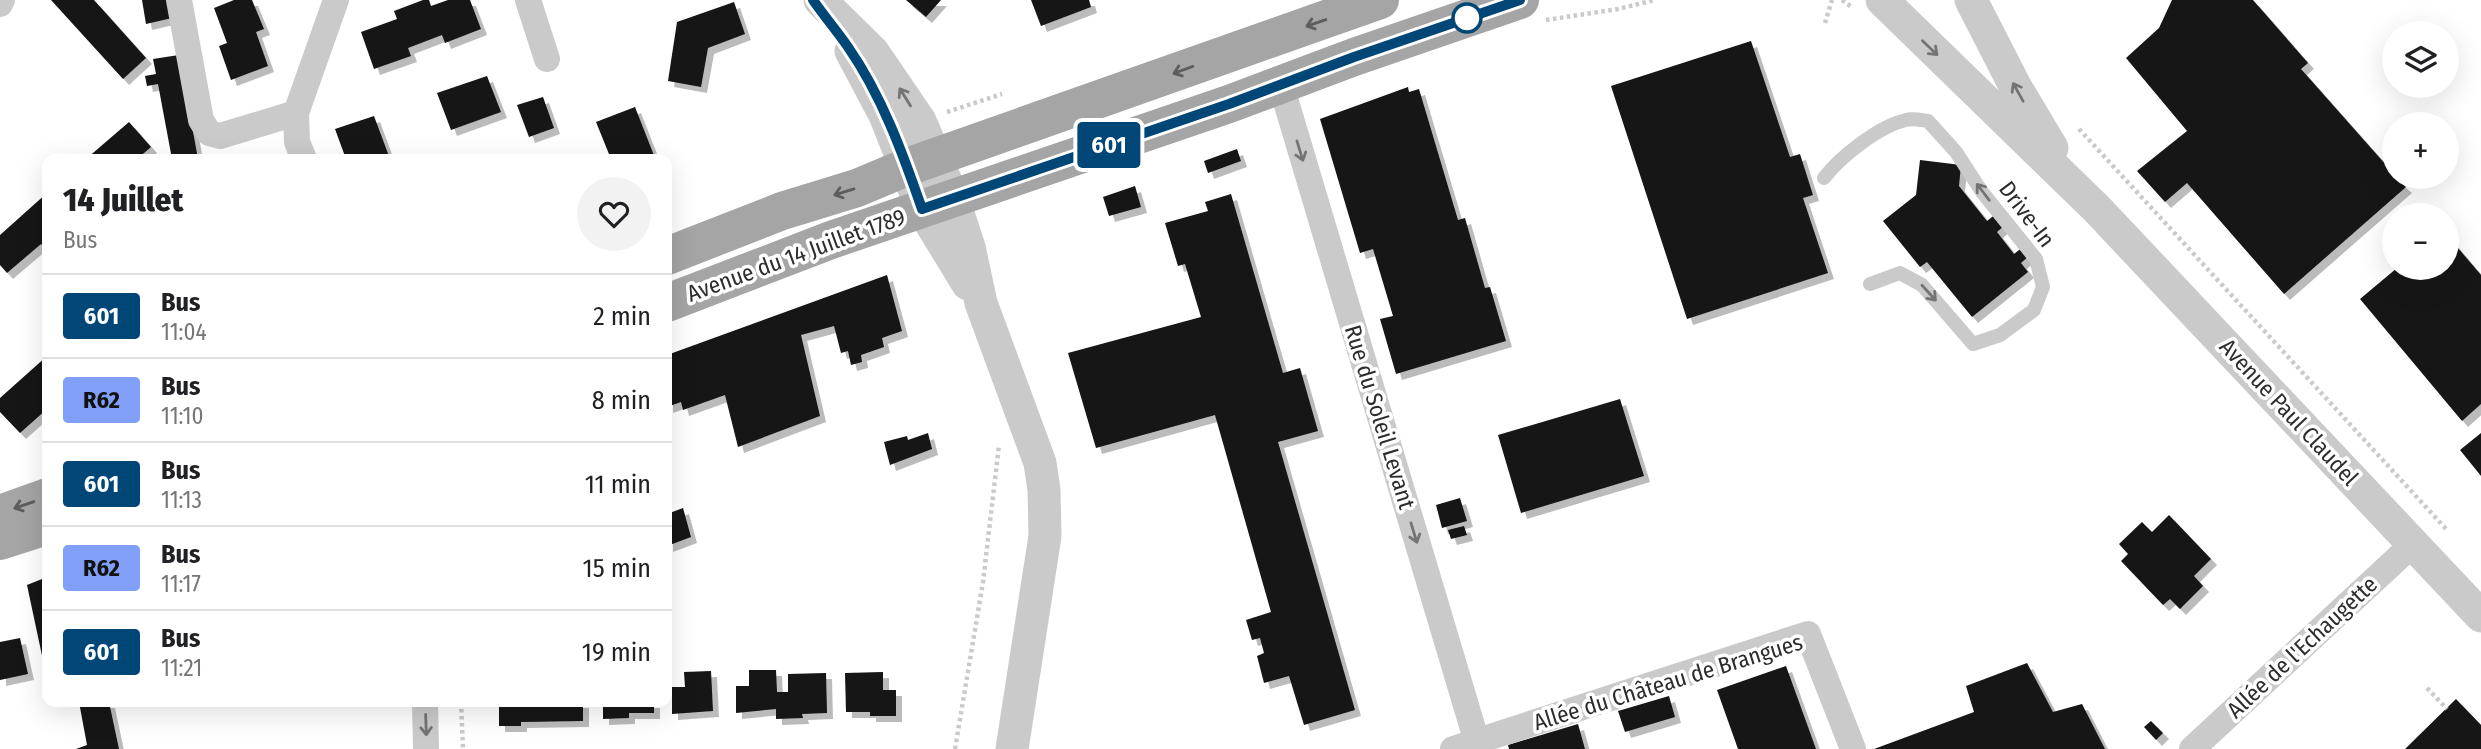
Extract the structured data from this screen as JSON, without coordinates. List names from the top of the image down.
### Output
{
  "streets": {
    "main road": ["Avenue du 14 Juillet 1789"],
    "street": [
      "Avenue Paul Claudel",
      "Rue du Soleil Levant",
      "Allée de l'Echaugette",
      "Allée du Château de Brangues"
    ],
    "lane": ["Drive-In"]
  },
  "crossings": [
    ["Avenue du 14 Juillet 1789", "Rue du Soleil Levant"],
    ["Avenue Paul Claudel", "Allée de l'Echaugette"],
    ["Rue du Soleil Levant", "Allée du Château de Brangues"]
  ],
  "one_way": ["Rue du Soleil Levant"],
  "lines": ["bus line 601"],
  "page": {
    "on_map": "601",
    "map_buttons": ["+", "−"],
    "heading": ["14 Juillet", "Bus"],
    "list": [
      {
        "mark": "601",
        "name": "Bus",
        "note": "11:04",
        "value": "2 min"
      },
      {
        "mark": "R62",
        "name": "Bus",
        "note": "11:10",
        "value": "8 min"
      },
      {
        "mark": "601",
        "name": "Bus",
        "note": "11:13",
        "value": "11 min"
      },
      {
        "mark": "R62",
        "name": "Bus",
        "note": "11:17",
        "value": "15 min"
      },
      {
        "mark": "601",
        "name": "Bus",
        "note": "11:21",
        "value": "19 min"
      }
    ]
  }
}
